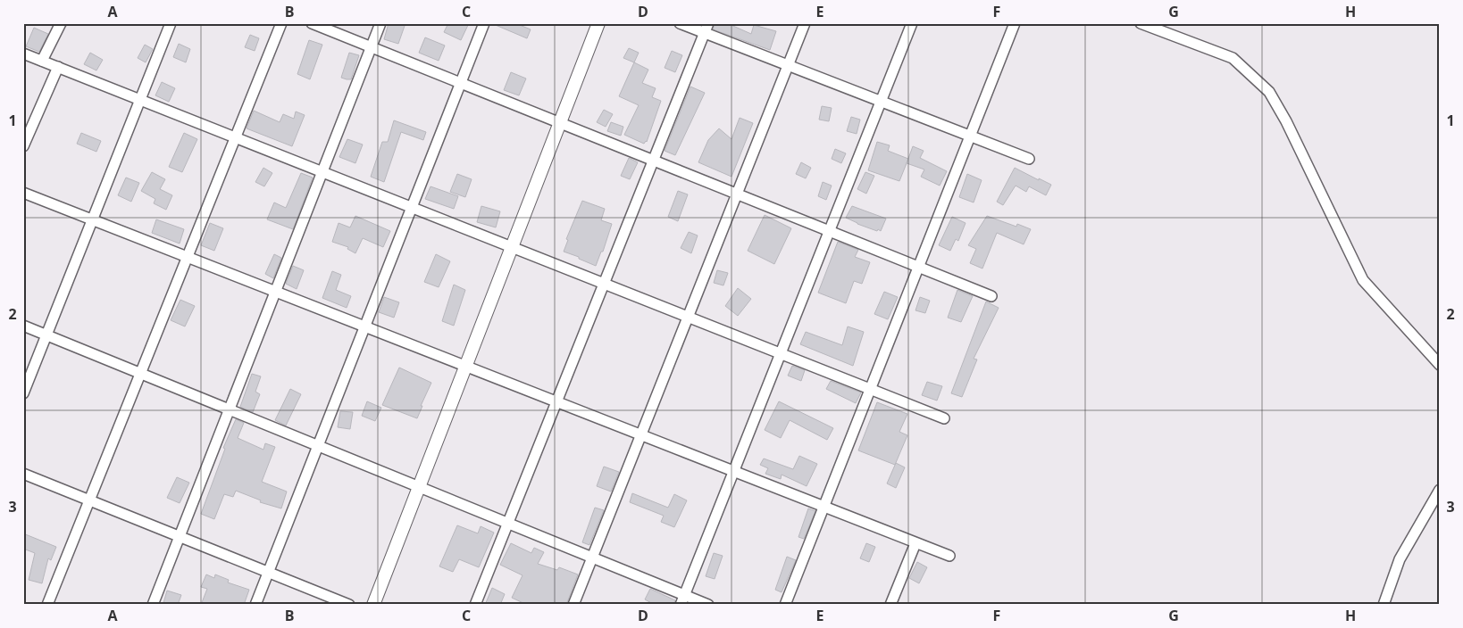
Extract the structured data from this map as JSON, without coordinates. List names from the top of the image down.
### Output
{
  "grid": {
    "columns": [
      "A",
      "B",
      "C",
      "D",
      "E",
      "F",
      "G",
      "H"
    ],
    "rows": ["1", "2", "3"]
  }
}
